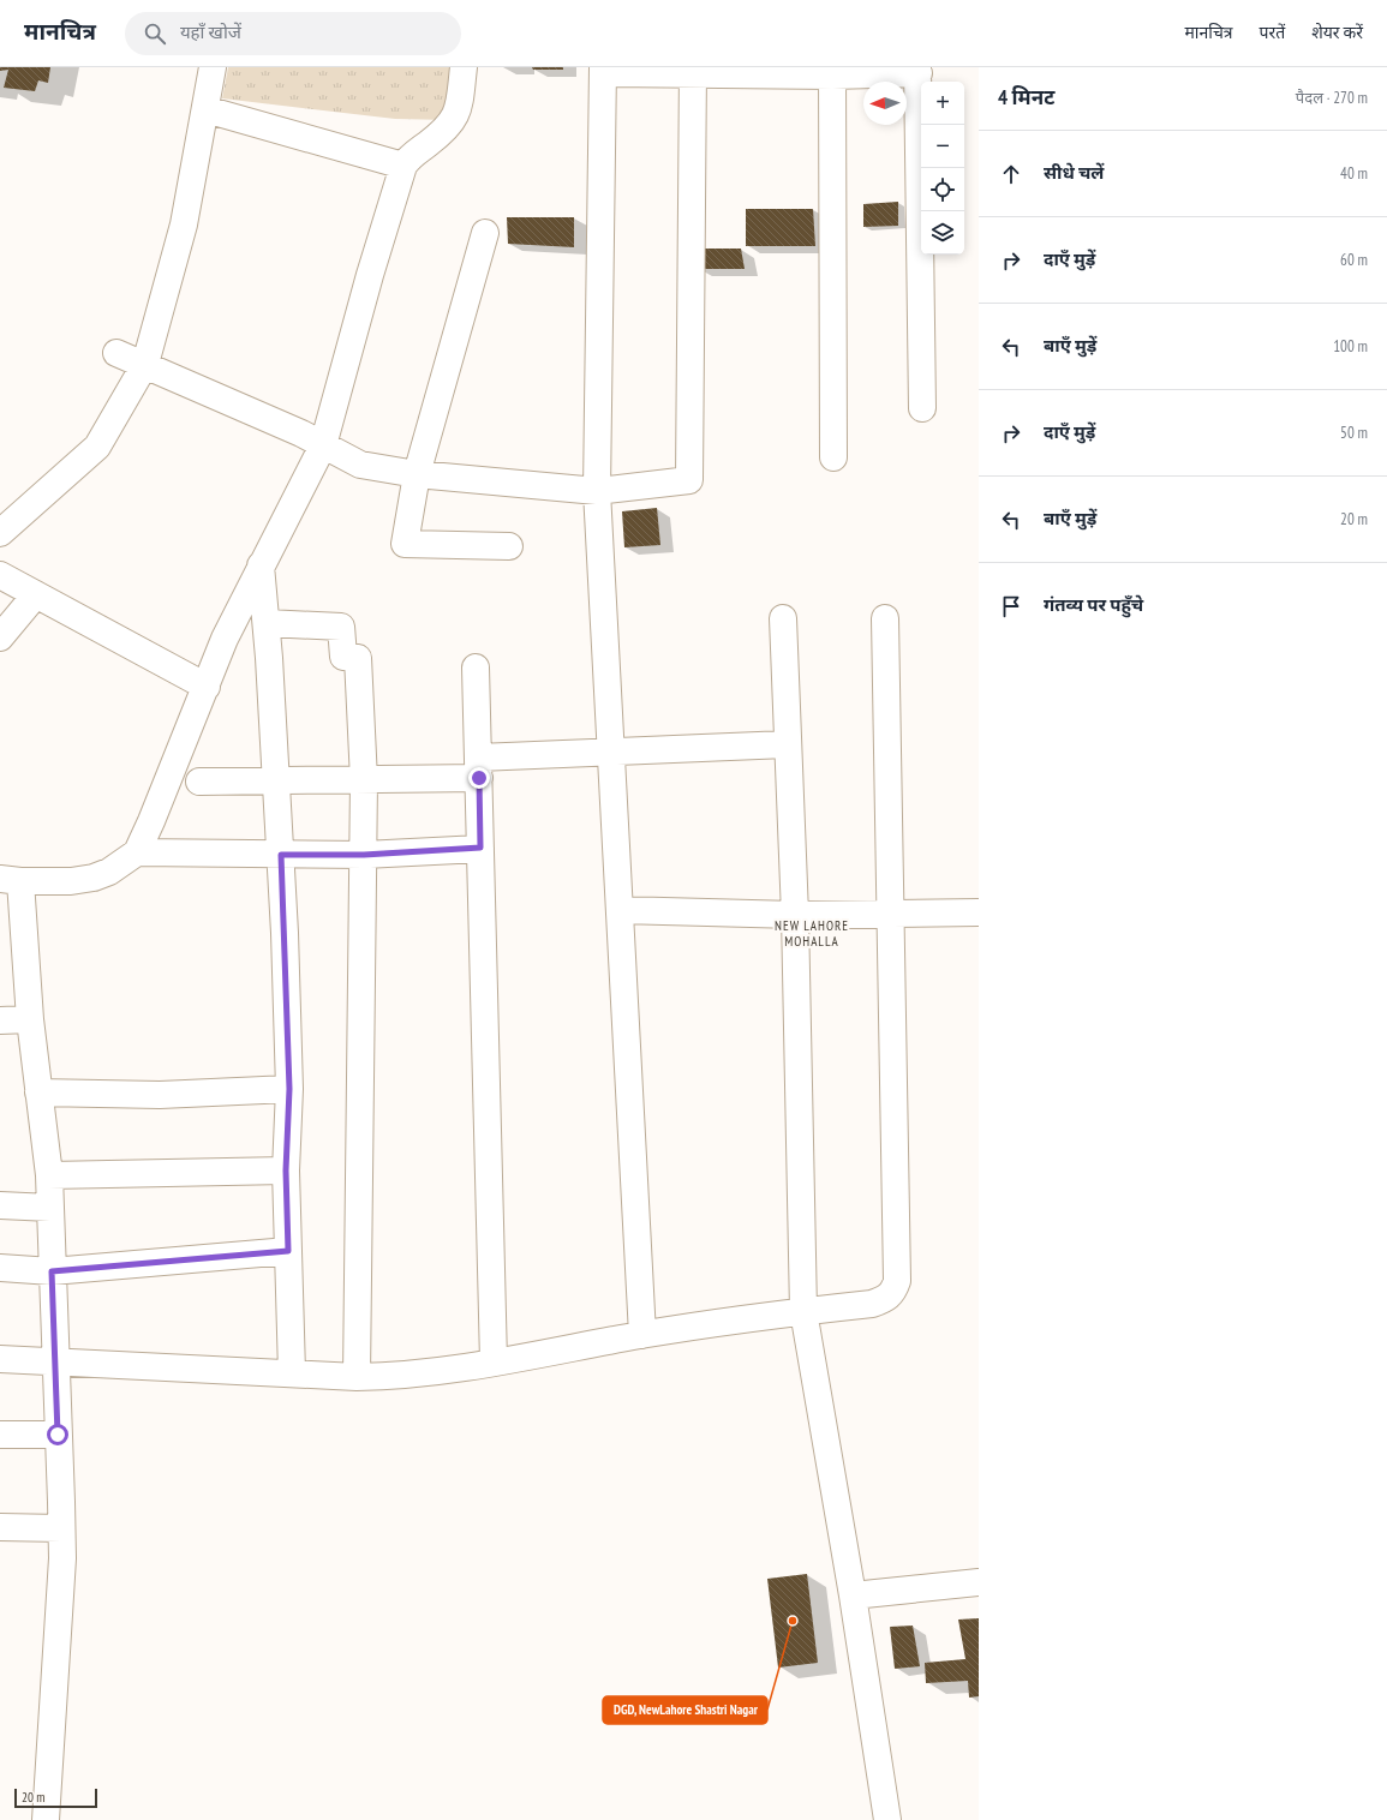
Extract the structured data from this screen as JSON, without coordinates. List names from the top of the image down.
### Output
{
  "districts": ["NEW LAHORE MOHALLA"],
  "places": ["DGD, NewLahore Shastri Nagar"],
  "scale_bar": "20 m",
  "north": "left",
  "page": {
    "header": "मानचित्र",
    "search": "यहाँ खोजें",
    "nav": ["मानचित्र", "परतें", "शेयर करें"],
    "heading": ["4 मिनट", "पैदल · 270 m"],
    "map_buttons": ["+", "−"],
    "list": [
      ["सीधे चलें", "40 m"],
      ["दाएँ मुड़ें", "60 m"],
      ["बाएँ मुड़ें", "100 m"],
      ["दाएँ मुड़ें", "50 m"],
      ["बाएँ मुड़ें", "20 m"],
      "गंतव्य पर पहुँचे"
    ],
    "scale": "20 m"
  }
}
